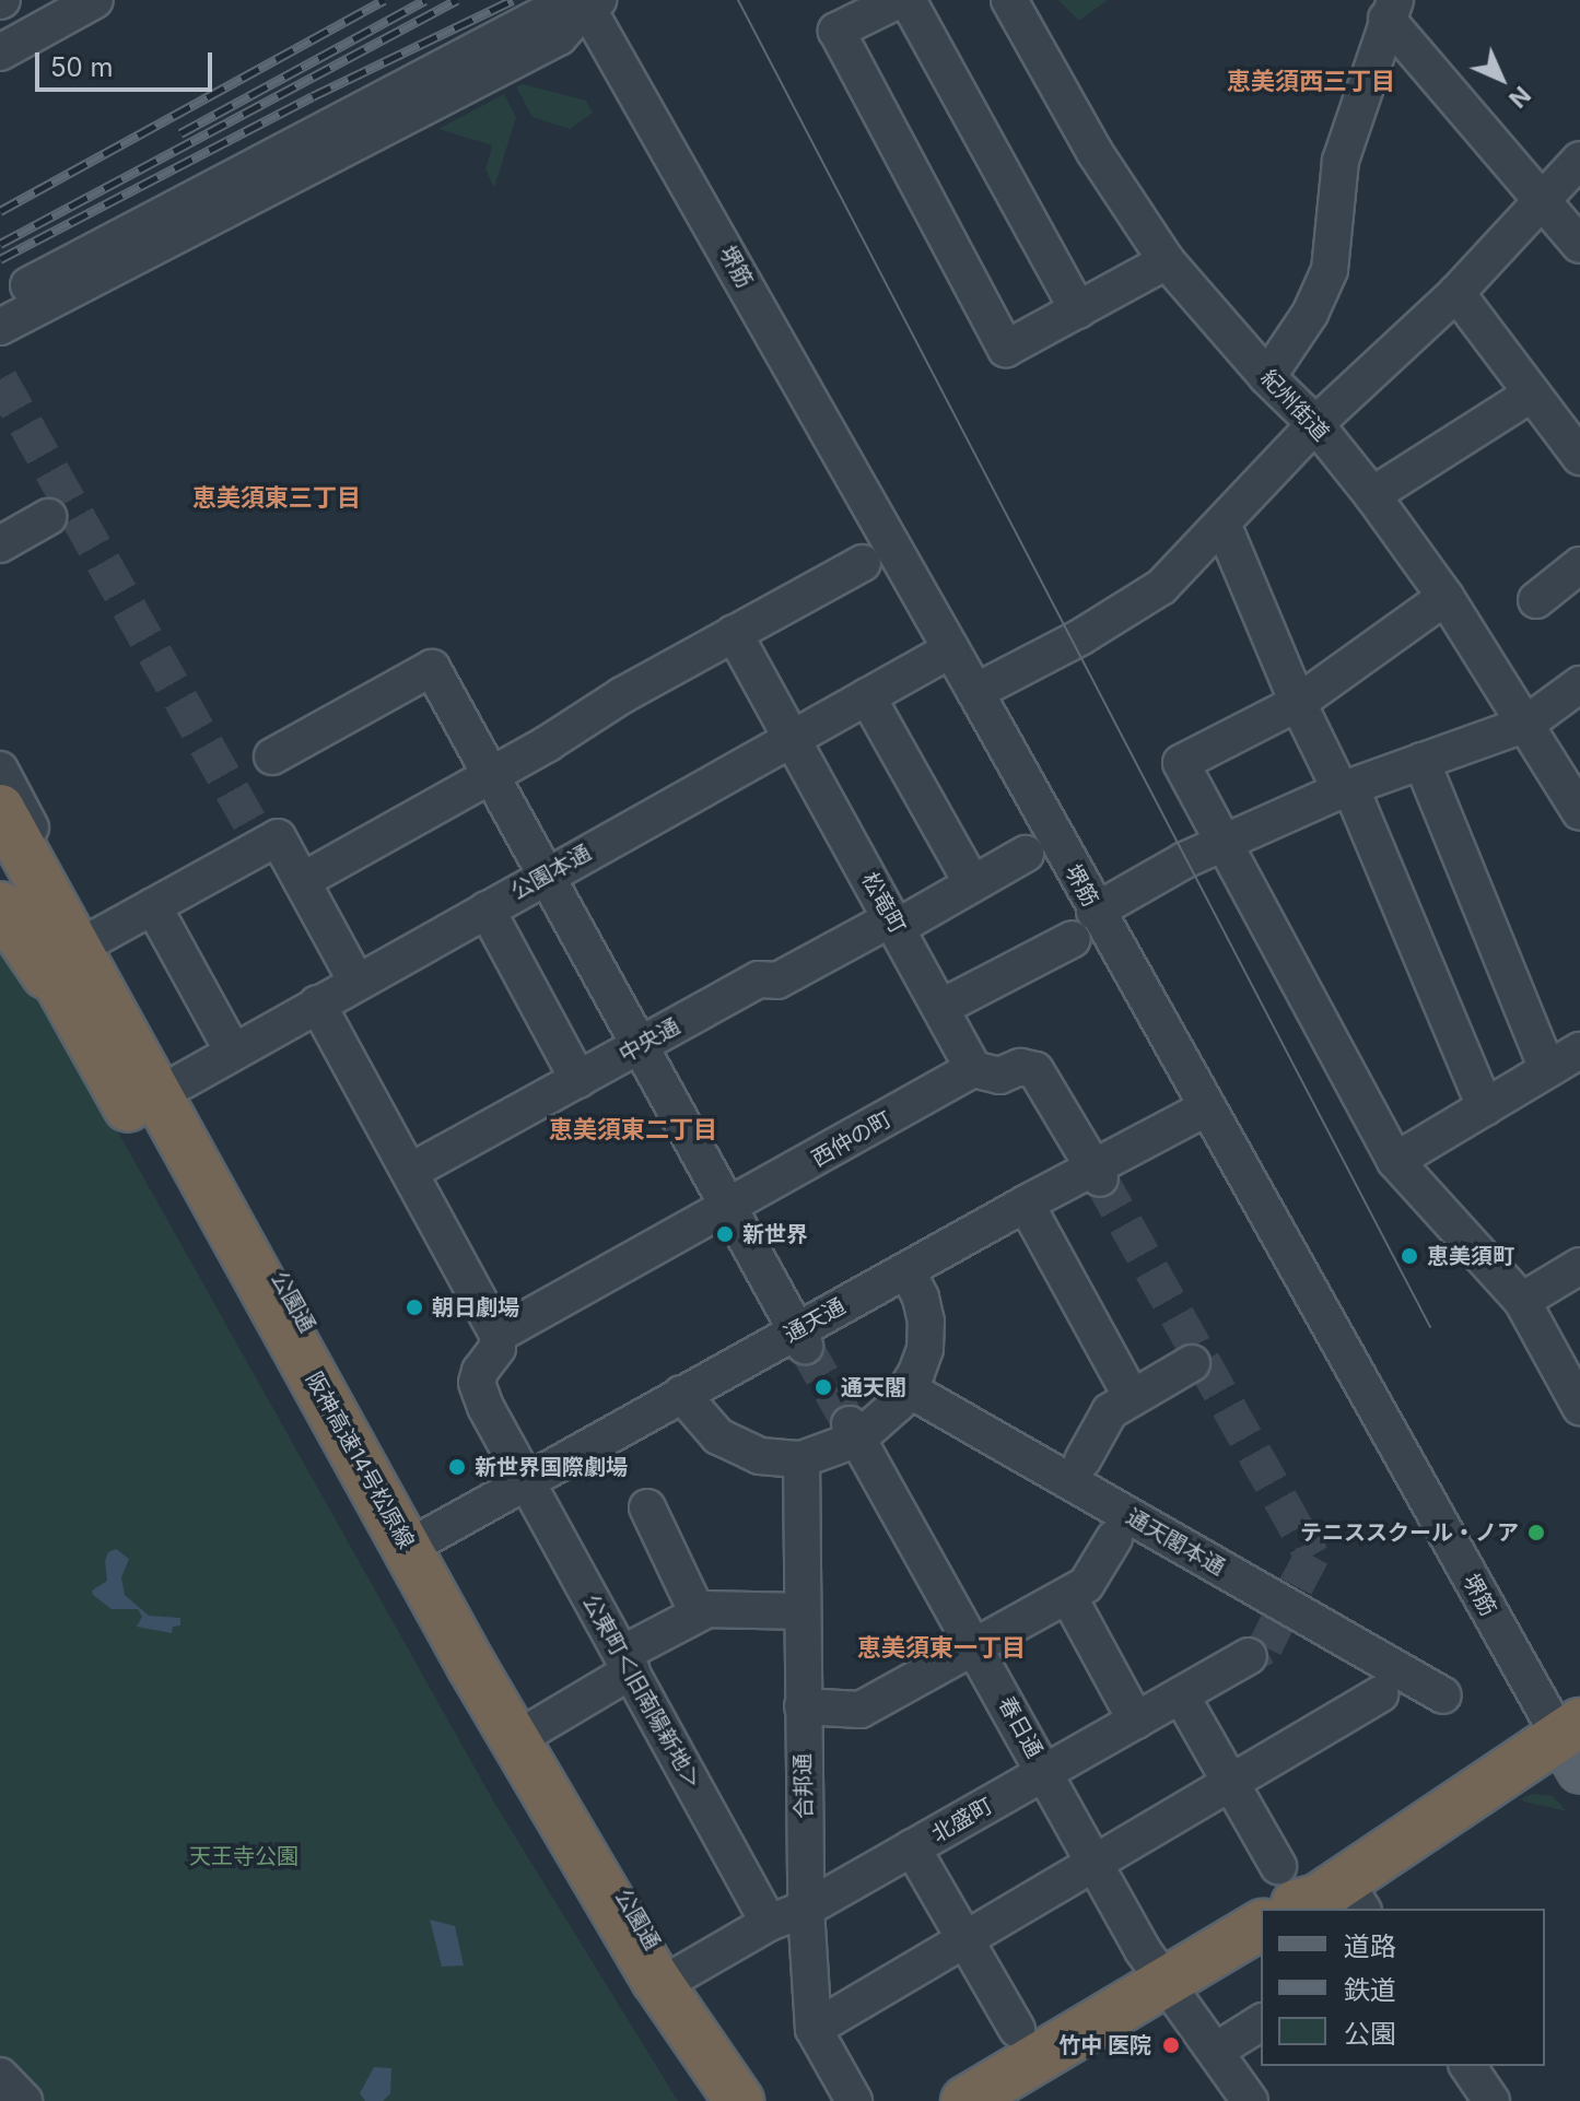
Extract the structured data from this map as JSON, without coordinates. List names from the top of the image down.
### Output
{
  "streets": {
    "highway": ["阪神高速14号松原線"],
    "street": [
      "堺筋",
      "紀州街道",
      "公園本通",
      "松竜町",
      "中央通",
      "西仲の町",
      "公園通",
      "通天通",
      "通天閣本通",
      "公東町＜旧南陽新地＞",
      "春日通",
      "合邦通",
      "北盛町"
    ]
  },
  "crossings": [
    ["堺筋", "公園本通"],
    ["堺筋", "通天通"],
    ["公園本通", "松竜町"],
    ["松竜町", "中央通"],
    ["松竜町", "西仲の町"],
    ["西仲の町", "公東町＜旧南陽新地＞"],
    ["公園通", "通天通"],
    ["公園通", "北盛町"],
    ["通天通", "公東町＜旧南陽新地＞"],
    ["公東町＜旧南陽新地＞", "北盛町"],
    ["春日通", "北盛町"],
    ["合邦通", "北盛町"]
  ],
  "districts": [
    "恵美須西三丁目",
    "恵美須東三丁目",
    "恵美須東二丁目",
    "恵美須東一丁目"
  ],
  "parks": ["天王寺公園"],
  "places": [
    "新世界",
    "恵美須町",
    "朝日劇場",
    "通天閣",
    "新世界国際劇場",
    "テニススクール・ノア",
    "竹中 医院"
  ],
  "legend": ["道路", "鉄道", "公園"],
  "scale_bar": "50 m",
  "north": "bottom right"
}
